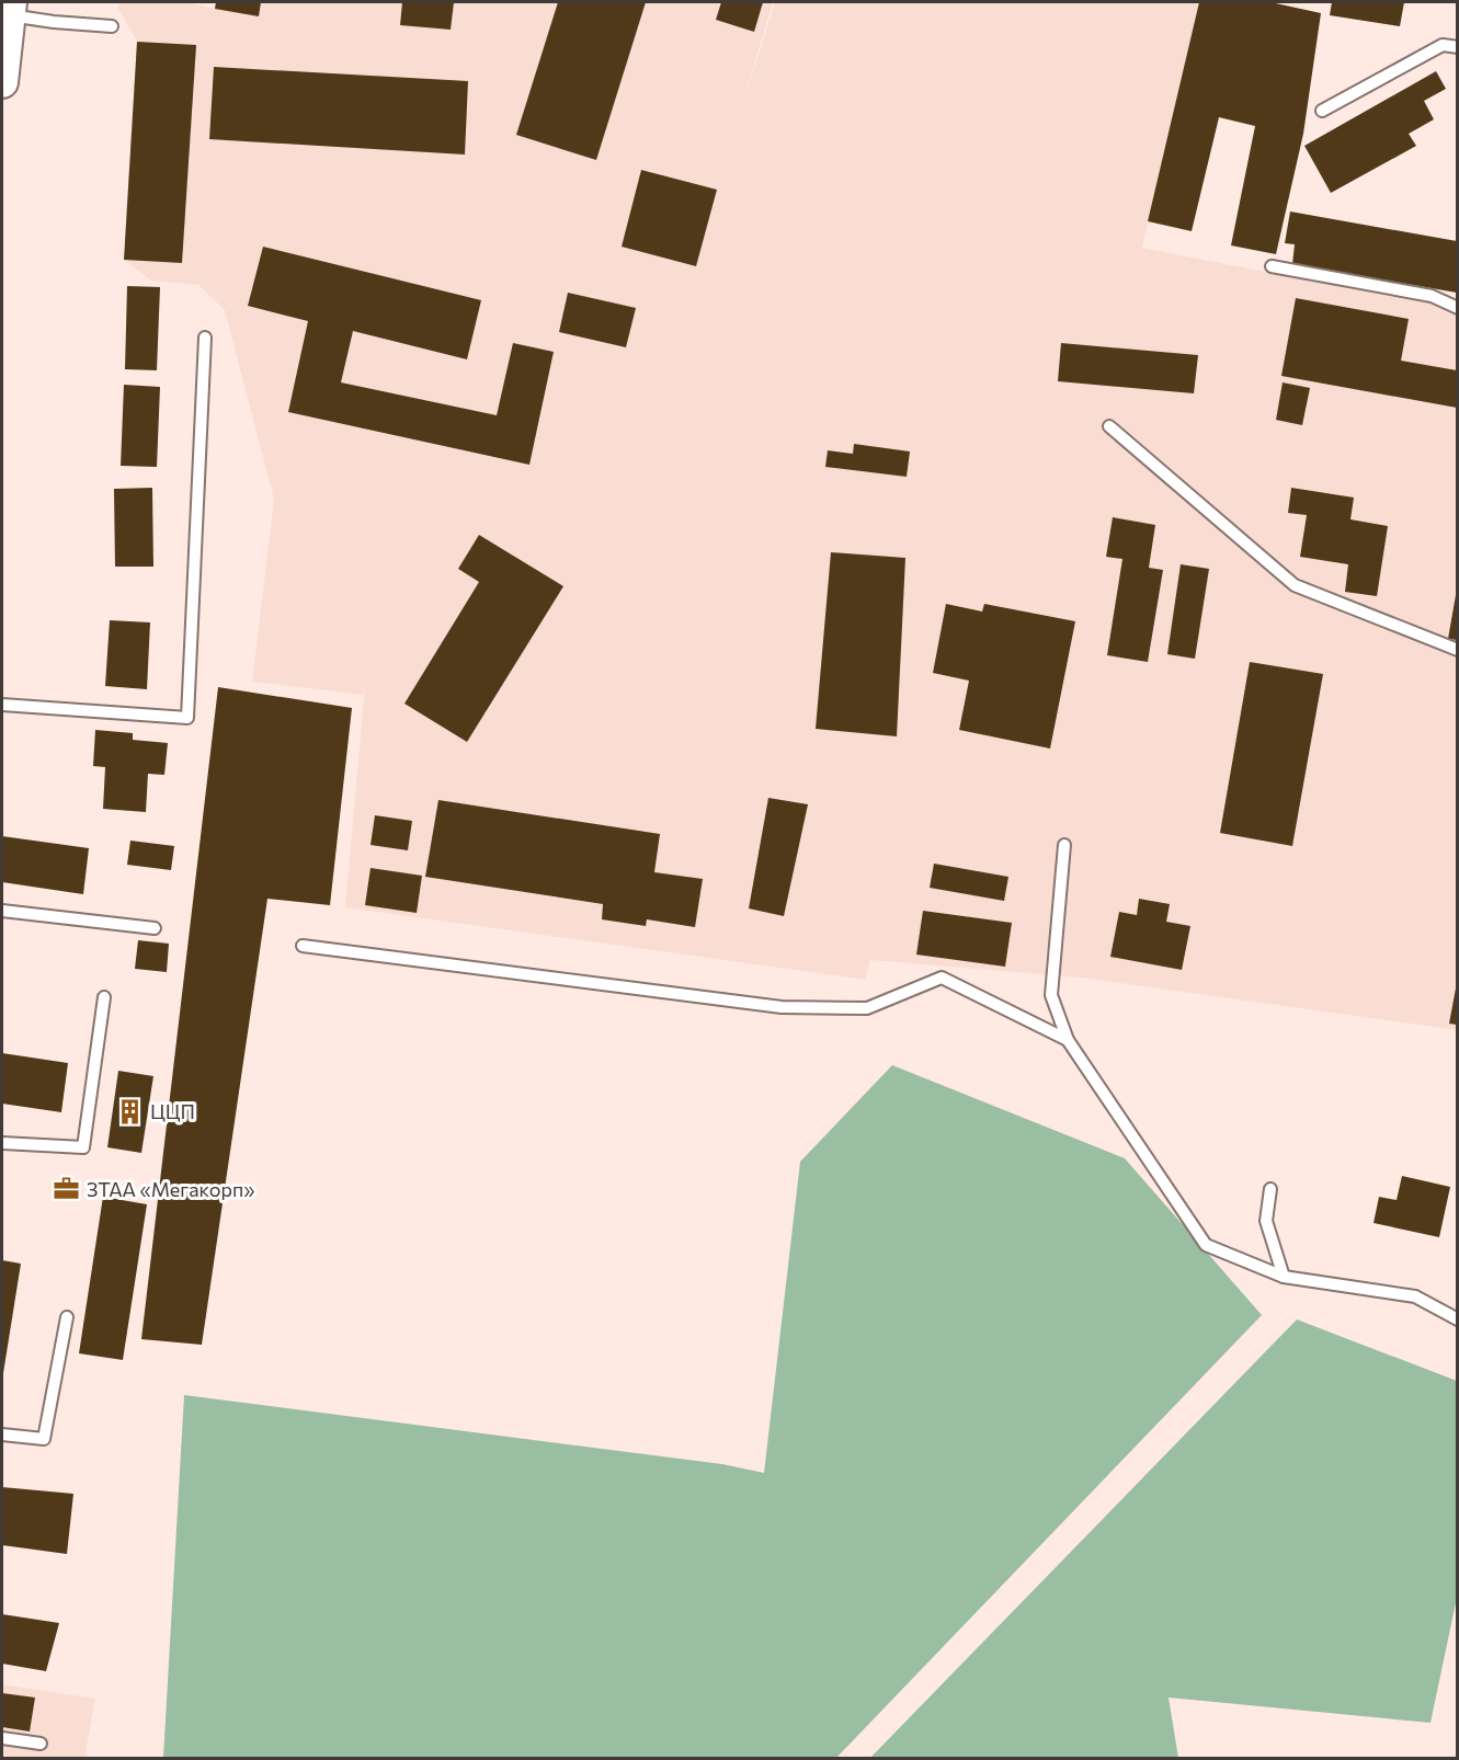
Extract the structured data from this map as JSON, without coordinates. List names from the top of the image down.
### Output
{
  "places": {
    "building": ["ЦЦП"],
    "office": ["ЗТАА «Мегакорп»"]
  }
}
